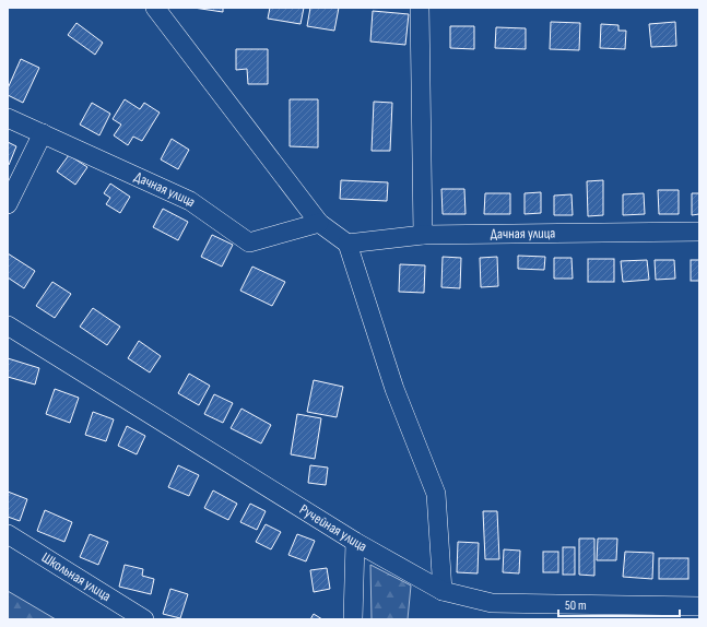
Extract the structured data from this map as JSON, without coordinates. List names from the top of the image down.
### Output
{
  "streets": {
    "street": ["Дачная улица", "Ручейная улица", "Школьная улица"]
  },
  "scale_bar": "50 m"
}
